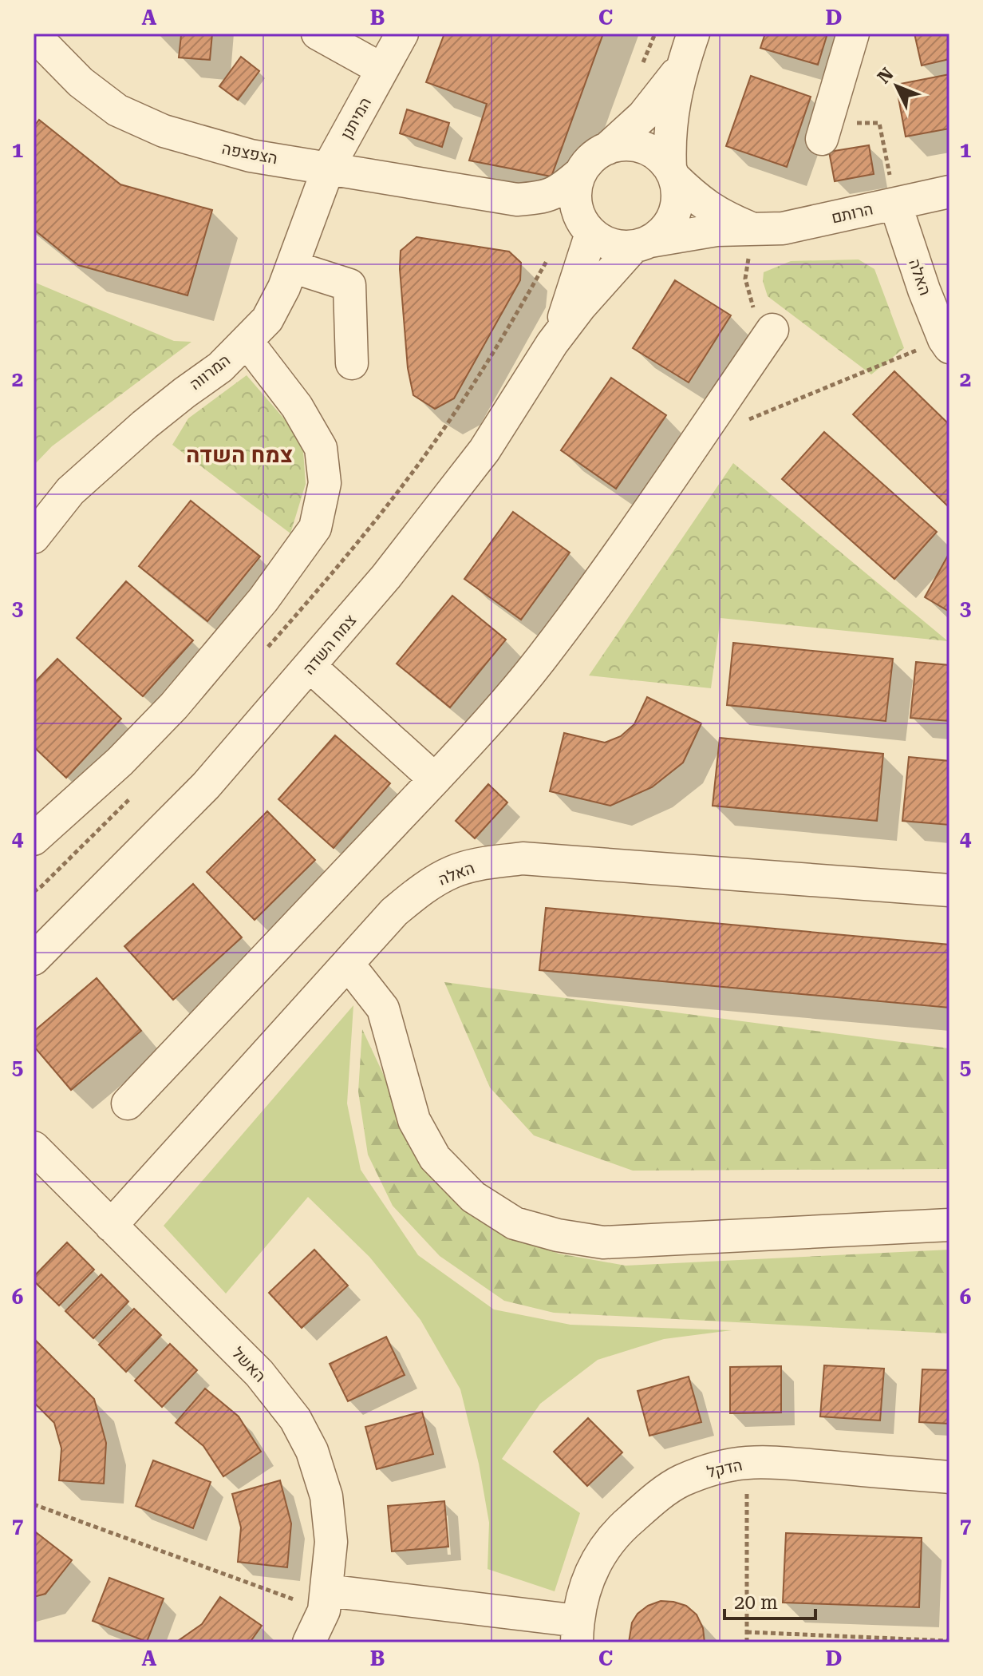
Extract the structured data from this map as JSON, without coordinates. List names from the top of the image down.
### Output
{
  "streets": {
    "street": [
      "המיתנן",
      "הצפצפה",
      "הרותם",
      "האלה",
      "המרווה",
      "צמח השדה",
      "האשל",
      "הדקל"
    ]
  },
  "crossings": [
    ["המיתנן", "הצפצפה"],
    ["המיתנן", "המרווה"],
    ["הצפצפה", "הרותם"],
    ["הצפצפה", "המרווה"],
    ["הצפצפה", "צמח השדה"],
    ["הרותם", "האלה"],
    ["הרותם", "צמח השדה"],
    ["האלה", "האשל"],
    ["האשל", "הדקל"]
  ],
  "districts": ["צמח השדה"],
  "scale_bar": "20 m",
  "north": "top left",
  "grid": {
    "columns": [
      "A",
      "B",
      "C",
      "D"
    ],
    "rows": [
      "1",
      "2",
      "3",
      "4",
      "5",
      "6",
      "7"
    ]
  }
}
